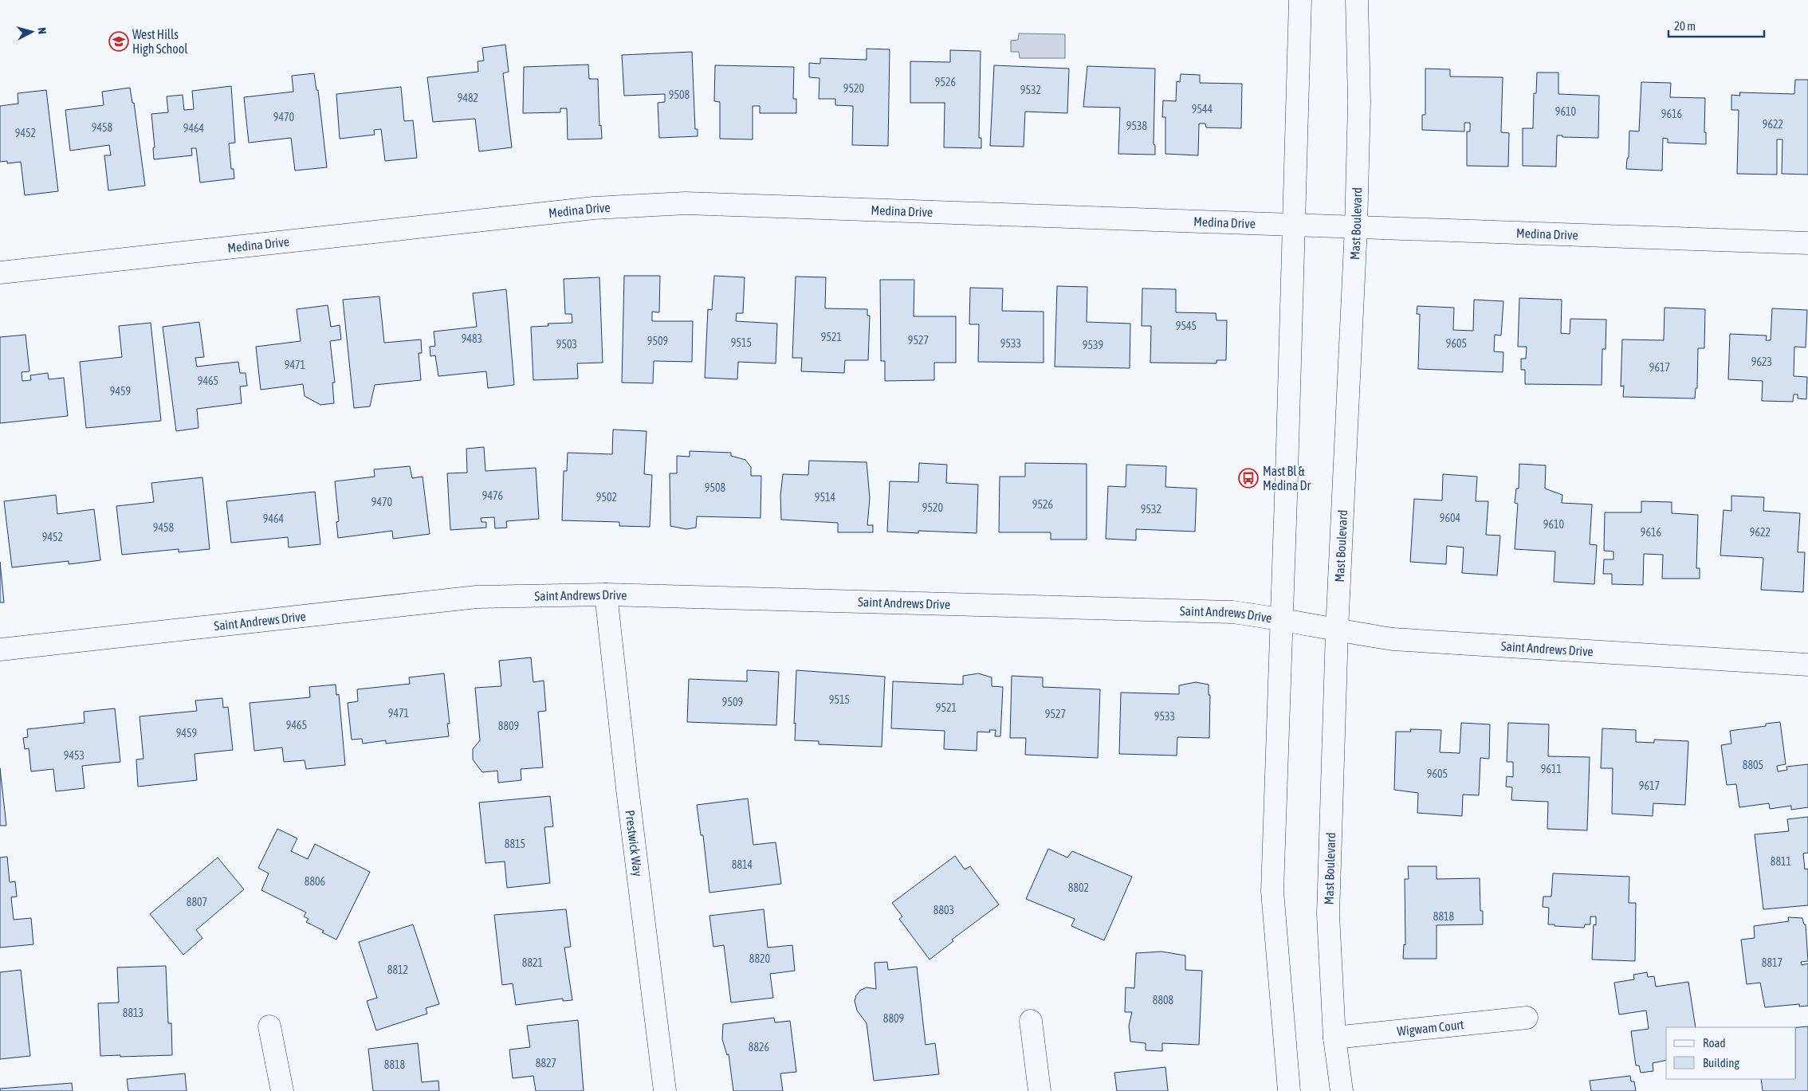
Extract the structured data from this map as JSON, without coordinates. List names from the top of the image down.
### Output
{
  "streets": {
    "street": [
      "Medina Drive",
      "Mast Boulevard",
      "Saint Andrews Drive",
      "Prestwick Way",
      "Wigwam Court"
    ]
  },
  "crossings": [
    ["Medina Drive", "Mast Boulevard"],
    ["Mast Boulevard", "Saint Andrews Drive"],
    ["Mast Boulevard", "Wigwam Court"],
    ["Saint Andrews Drive", "Prestwick Way"]
  ],
  "places": {
    "school or university": ["West Hills High School"],
    "bus stop": ["Mast Bl & Medina Dr"]
  },
  "house_numbers": [
    "9526",
    "9520",
    "9532",
    "9508",
    "9482",
    "9544",
    "9610",
    "9616",
    "9470",
    "9622",
    "9538",
    "9458",
    "9464",
    "9452",
    "9545",
    "9521",
    "9483",
    "9527",
    "9509",
    "9515",
    "9533",
    "9605",
    "9503",
    "9539",
    "9623",
    "9471",
    "9617",
    "9465",
    "9459",
    "9508",
    "9476",
    "9502",
    "9514",
    "9470",
    "9526",
    "9520",
    "9532",
    "9604",
    "9464",
    "9610",
    "9458",
    "9616",
    "9622",
    "9452",
    "9515",
    "9509",
    "9521",
    "9471",
    "9527",
    "9533",
    "9465",
    "8809",
    "9459",
    "9453",
    "8805",
    "9611",
    "9605",
    "9617",
    "8815",
    "8811",
    "8814",
    "8806",
    "8802",
    "8807",
    "8803",
    "8818",
    "8820",
    "8821",
    "8817",
    "8812",
    "8808",
    "8813",
    "8809",
    "8826",
    "8827",
    "8818"
  ],
  "legend": ["Road", "Building"],
  "scale_bar": "20 m",
  "north": "right"
}
